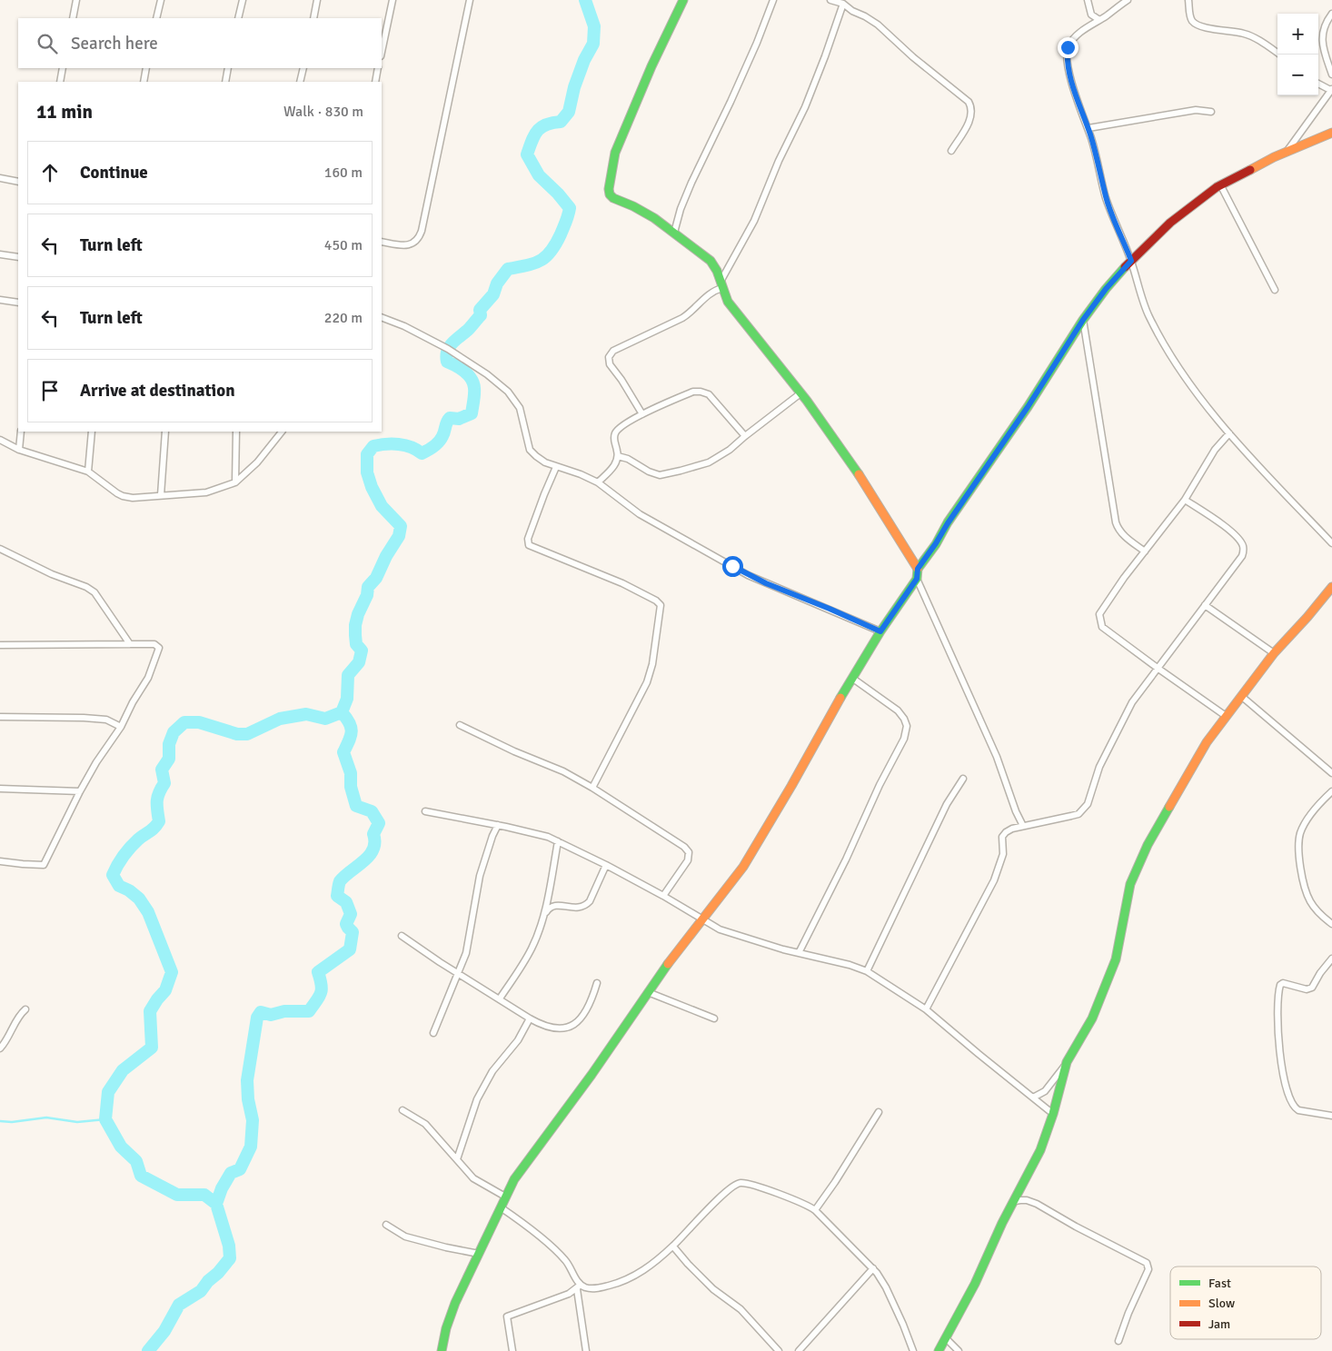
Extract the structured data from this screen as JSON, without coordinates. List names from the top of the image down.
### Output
{
  "legend": ["Fast", "Slow", "Jam"],
  "page": {
    "map_buttons": ["+", "−"],
    "search": "Search here",
    "heading": ["11 min", "Walk · 830 m"],
    "list": [
      ["Continue", "160 m"],
      ["Turn left", "450 m"],
      ["Turn left", "220 m"],
      "Arrive at destination"
    ]
  }
}
